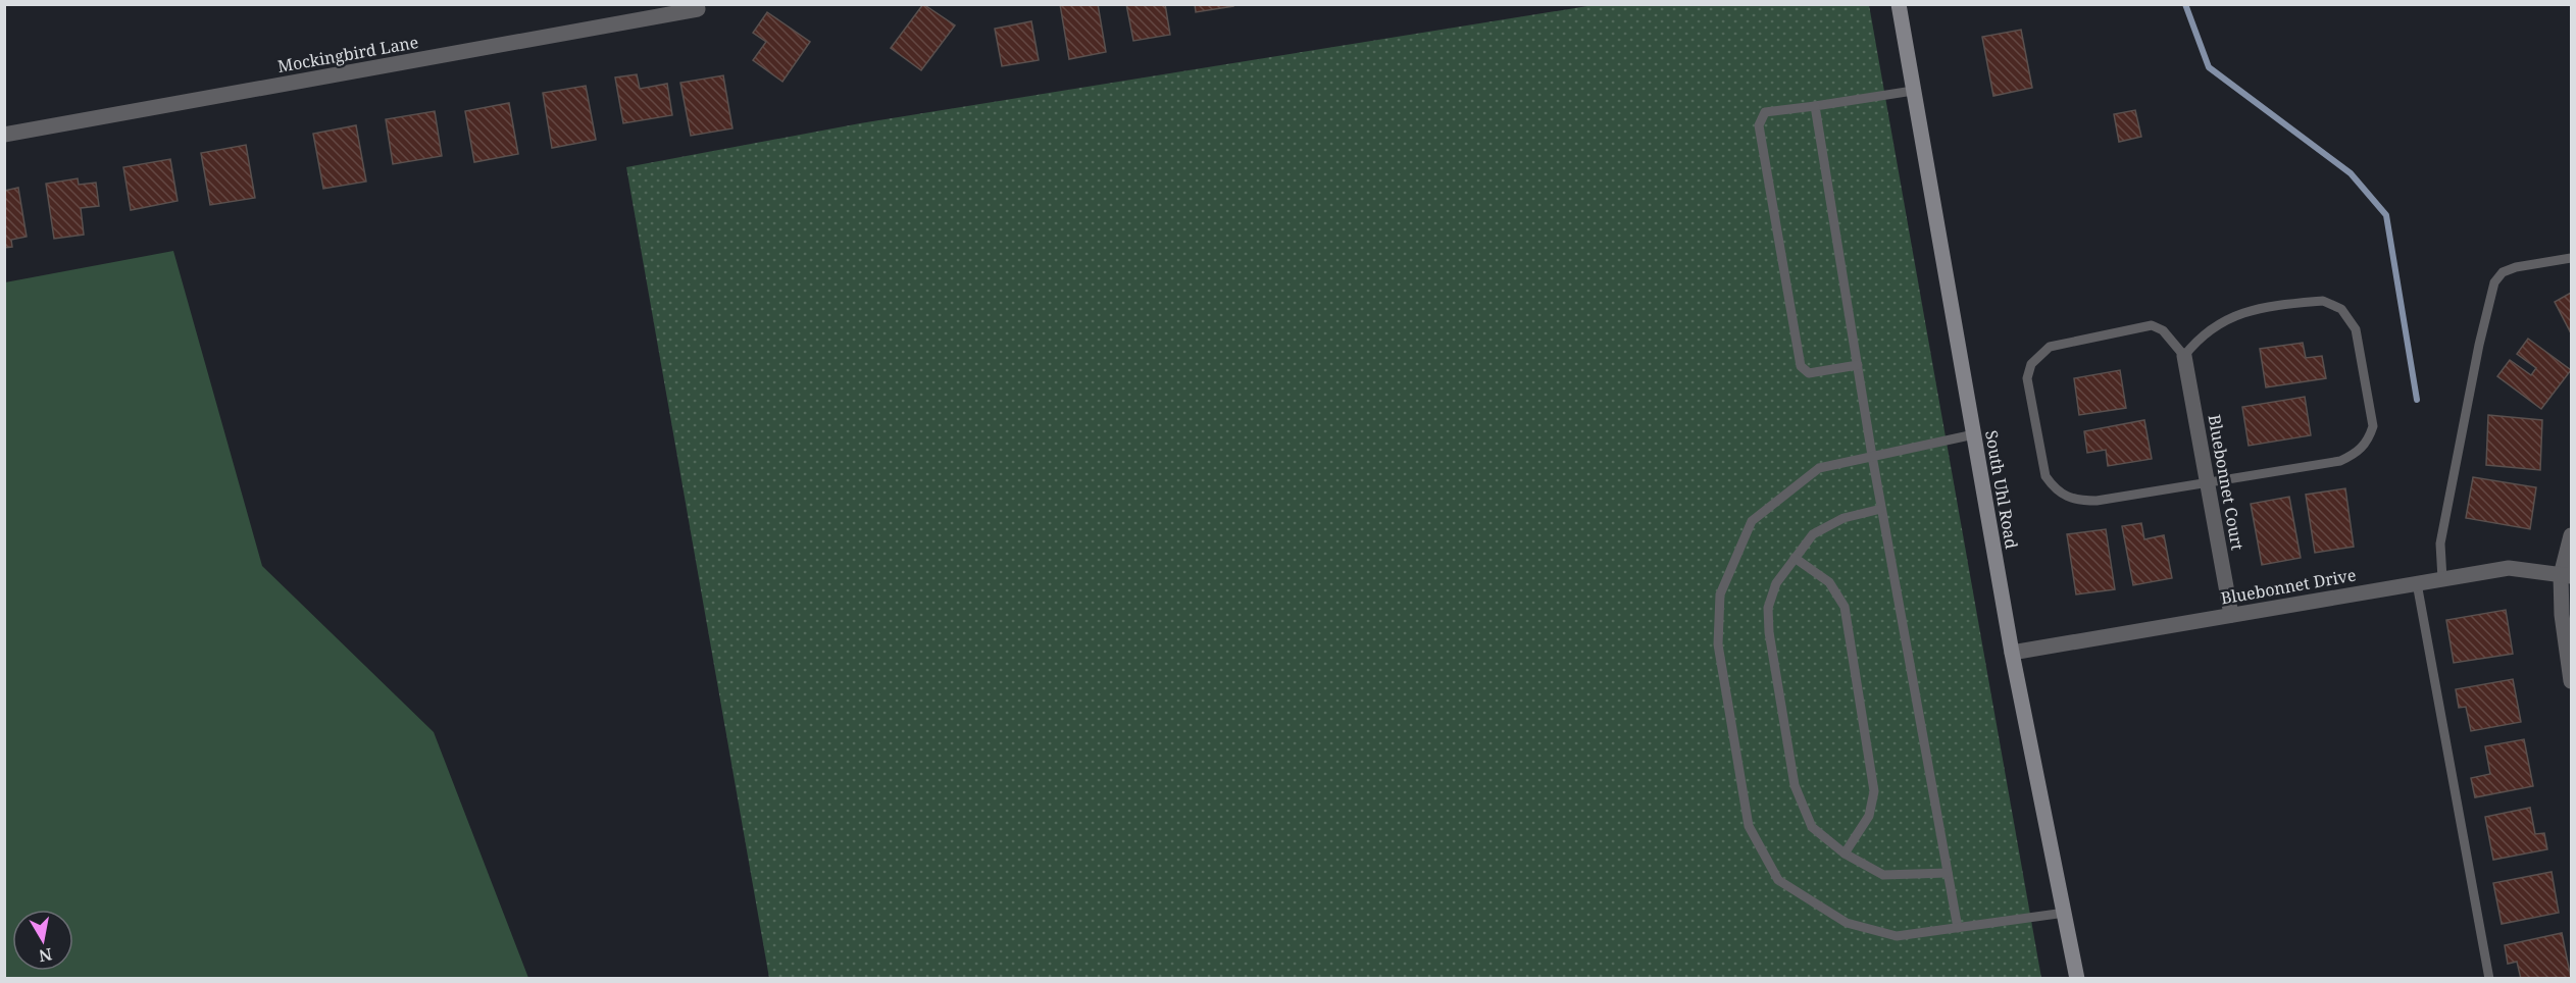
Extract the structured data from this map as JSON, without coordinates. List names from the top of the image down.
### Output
{
  "streets": {
    "main road": ["South Uhl Road"],
    "street": ["Mockingbird Lane", "Bluebonnet Court", "Bluebonnet Drive"]
  },
  "crossings": [
    ["Bluebonnet Court", "Bluebonnet Drive"],
    ["South Uhl Road", "Bluebonnet Drive"]
  ],
  "north": "bottom"
}
